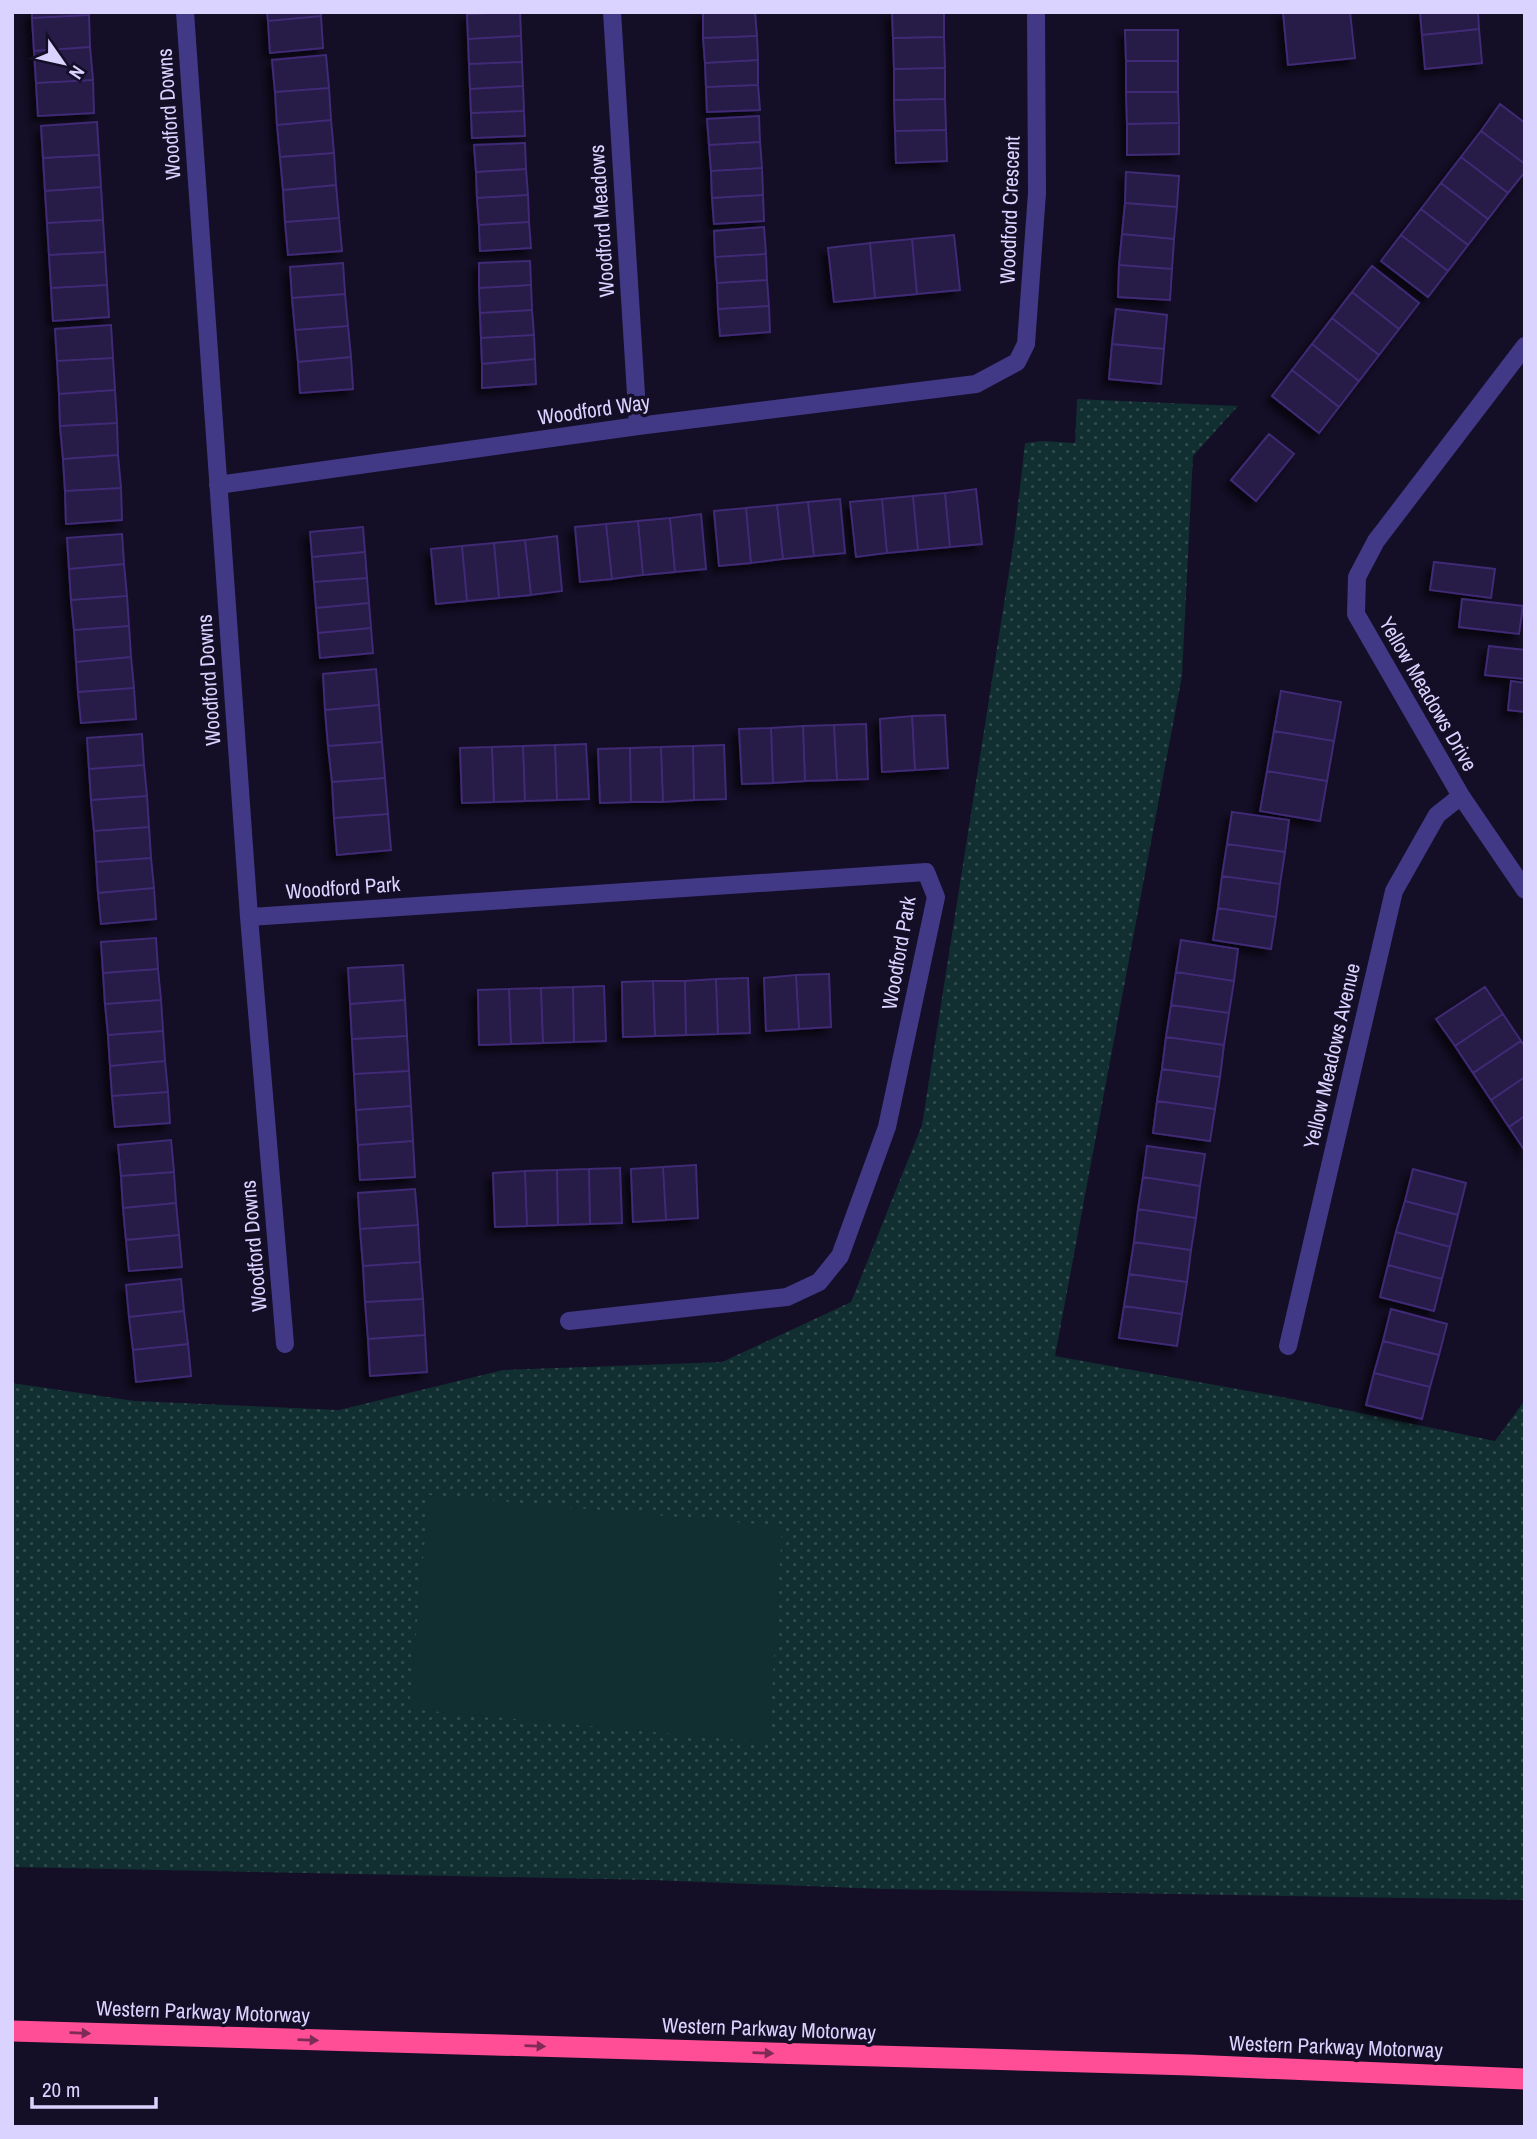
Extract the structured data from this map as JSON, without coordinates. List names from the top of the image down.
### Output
{
  "streets": {
    "highway": ["Western Parkway Motorway"],
    "street": [
      "Woodford Downs",
      "Woodford Crescent",
      "Woodford Meadows",
      "Woodford Way",
      "Yellow Meadows Drive",
      "Woodford Park",
      "Yellow Meadows Avenue"
    ]
  },
  "crossings": [
    ["Woodford Downs", "Woodford Way"],
    ["Woodford Downs", "Woodford Park"],
    ["Woodford Crescent", "Woodford Way"],
    ["Woodford Meadows", "Woodford Way"],
    ["Yellow Meadows Drive", "Yellow Meadows Avenue"]
  ],
  "one_way": ["Western Parkway Motorway"],
  "scale_bar": "20 m",
  "north": "bottom right"
}
